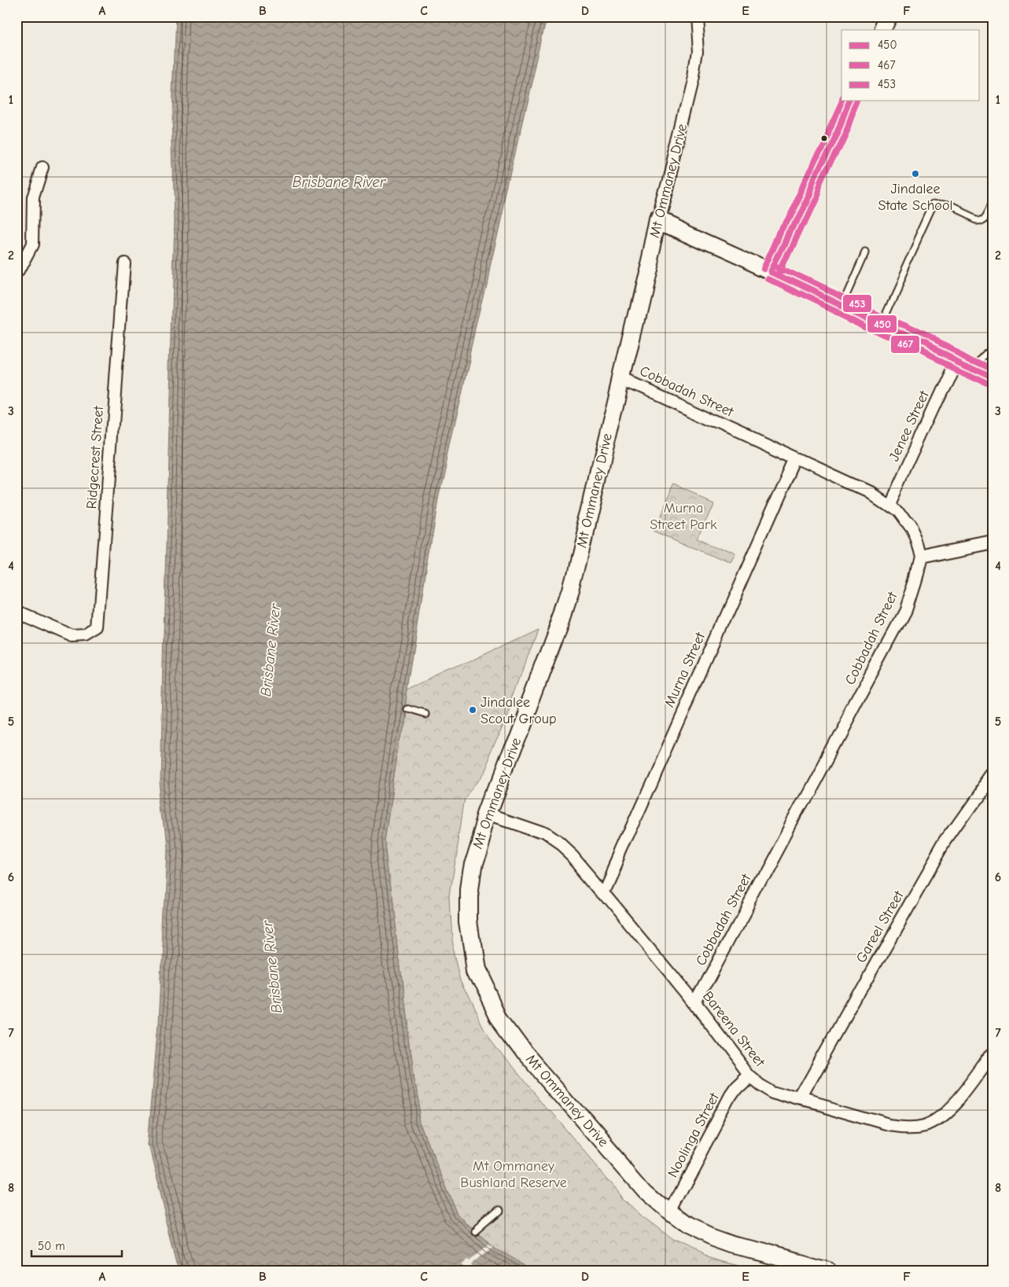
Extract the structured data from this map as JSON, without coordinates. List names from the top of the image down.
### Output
{
  "streets": {
    "street": [
      "Mt Ommaney Drive",
      "Cobbadah Street",
      "Jenee Street",
      "Ridgecrest Street",
      "Murna Street",
      "Gareel Street",
      "Bareena Street",
      "Noolinga Street"
    ]
  },
  "crossings": [
    ["Mt Ommaney Drive", "Cobbadah Street"],
    ["Mt Ommaney Drive", "Bareena Street"],
    ["Mt Ommaney Drive", "Noolinga Street"],
    ["Cobbadah Street", "Jenee Street"],
    ["Cobbadah Street", "Murna Street"],
    ["Cobbadah Street", "Bareena Street"],
    ["Murna Street", "Bareena Street"],
    ["Gareel Street", "Bareena Street"],
    ["Bareena Street", "Noolinga Street"]
  ],
  "water": ["Brisbane River"],
  "parks": ["Murna Street Park", "Mt Ommaney Bushland Reserve"],
  "places": ["Jindalee State School", "Jindalee Scout Group"],
  "lines": ["transit line 450", "transit line 453", "transit line 467"],
  "legend": ["450", "467", "453"],
  "scale_bar": "50 m",
  "grid": {
    "columns": [
      "A",
      "B",
      "C",
      "D",
      "E",
      "F"
    ],
    "rows": [
      "1",
      "2",
      "3",
      "4",
      "5",
      "6",
      "7",
      "8"
    ]
  }
}
